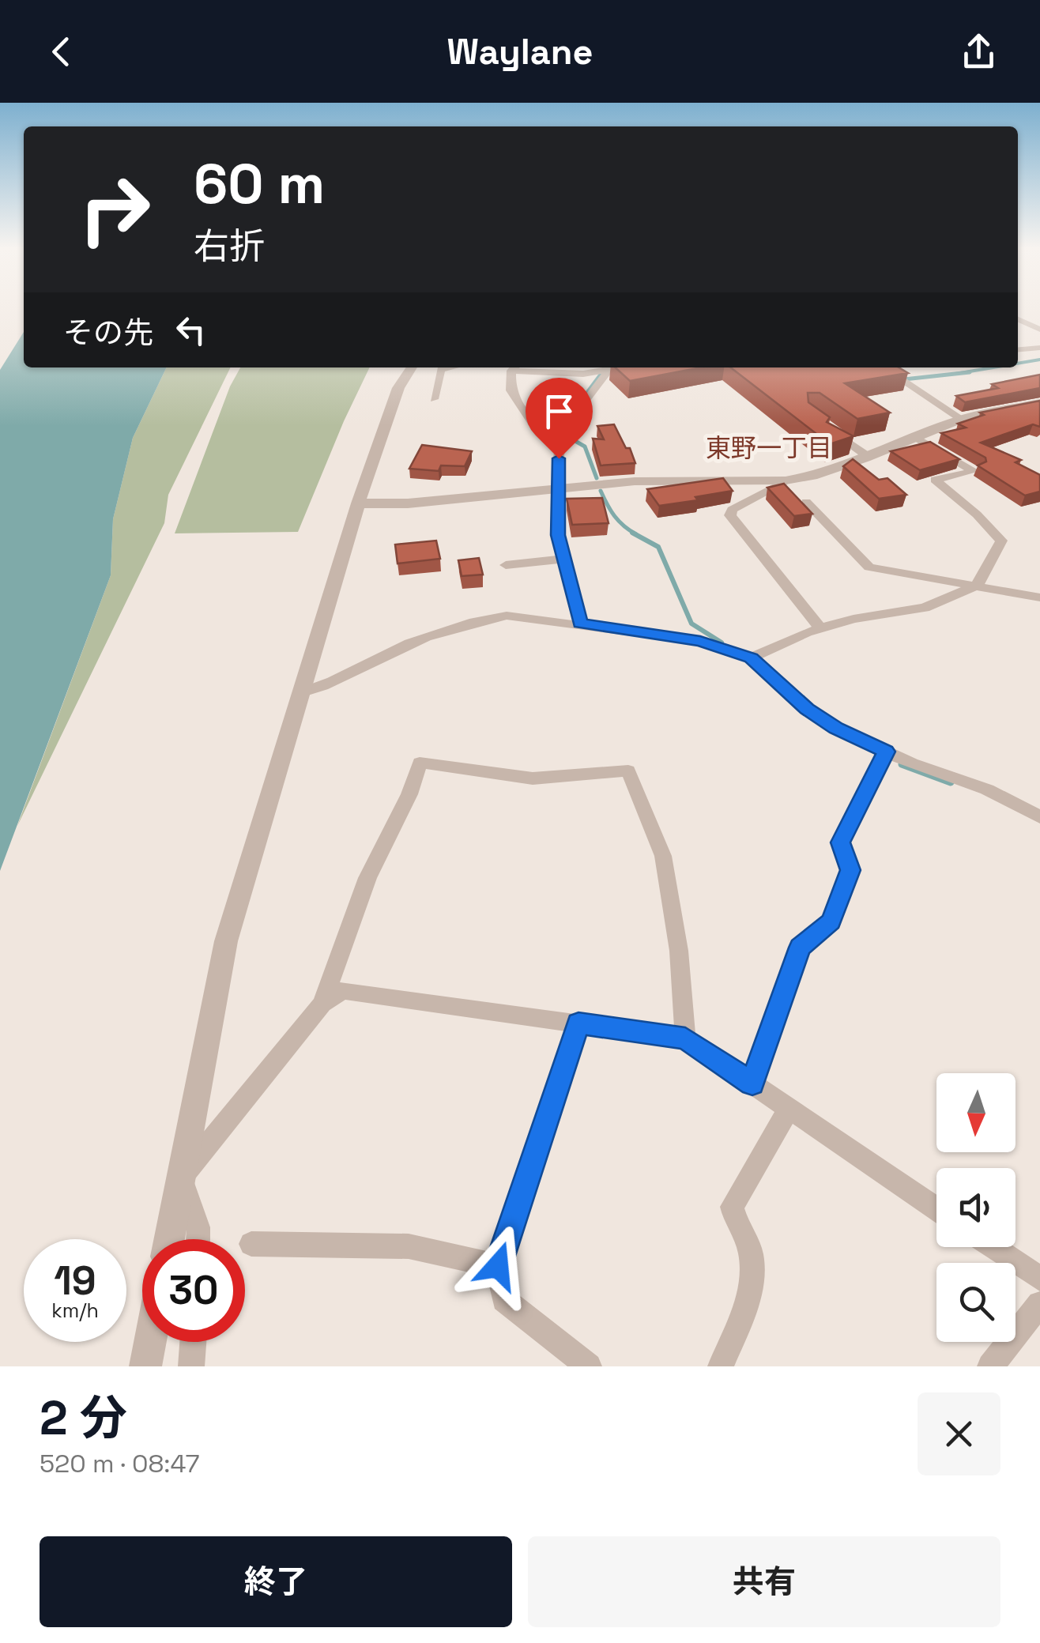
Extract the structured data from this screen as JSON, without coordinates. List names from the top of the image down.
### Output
{
  "districts": ["東野一丁目"],
  "north": "bottom",
  "page": {
    "header": "Waylane",
    "turn": ["60 m", "右折"],
    "then": "その先",
    "speed": "19 km/h",
    "limit": "30",
    "heading": ["2 分", "520 m · 08:47"],
    "buttons": ["終了", "共有"]
  }
}
